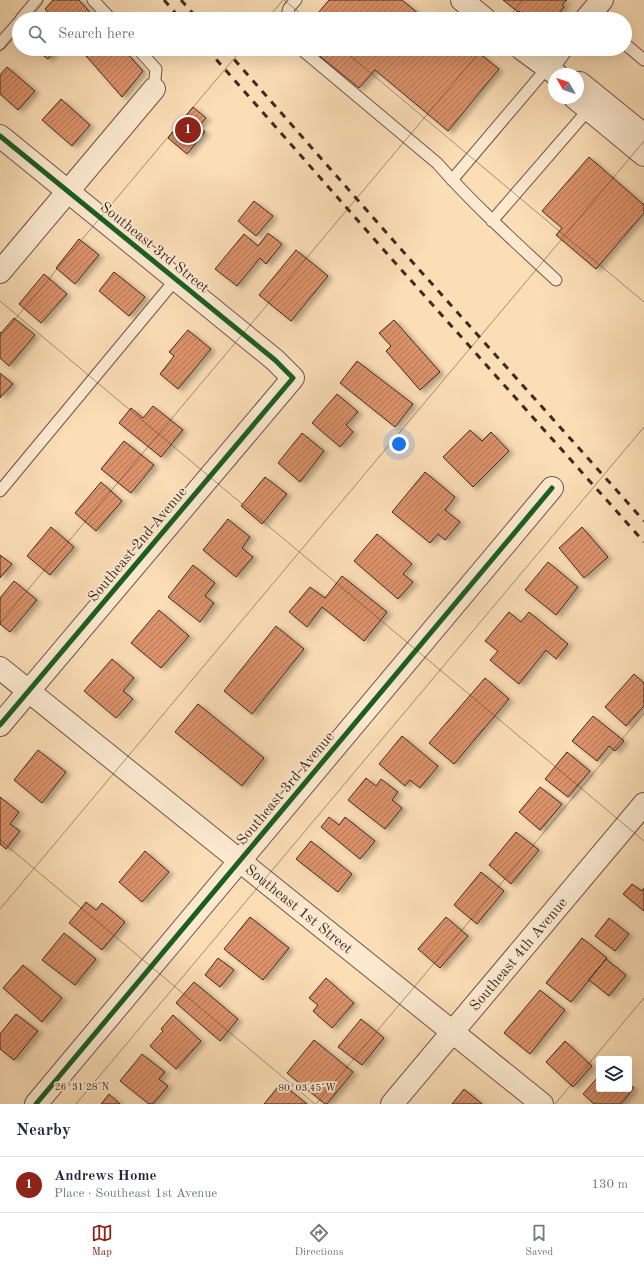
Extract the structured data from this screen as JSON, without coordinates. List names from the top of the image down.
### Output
{
  "streets": {
    "street": [
      "Southeast 3rd Street",
      "Southeast 2nd Avenue",
      "Southeast 3rd Avenue",
      "Southeast 1st Street",
      "Southeast 4th Avenue"
    ]
  },
  "crossings": [
    ["Southeast 3rd Street", "Southeast 2nd Avenue"],
    ["Southeast 2nd Avenue", "Southeast 1st Street"],
    ["Southeast 3rd Avenue", "Southeast 1st Street"],
    ["Southeast 1st Street", "Southeast 4th Avenue"]
  ],
  "north": "top left",
  "page": {
    "search": "Search here",
    "pins": "1",
    "heading": "Nearby",
    "list": [
      {
        "mark": "1",
        "name": "Andrews Home",
        "note": "Place · Southeast 1st Avenue",
        "value": "130 m"
      }
    ],
    "nav": ["Map", "Directions", "Saved"]
  },
  "coordinates": ["26°31'28\"N", "80°03'45\"W"]
}
